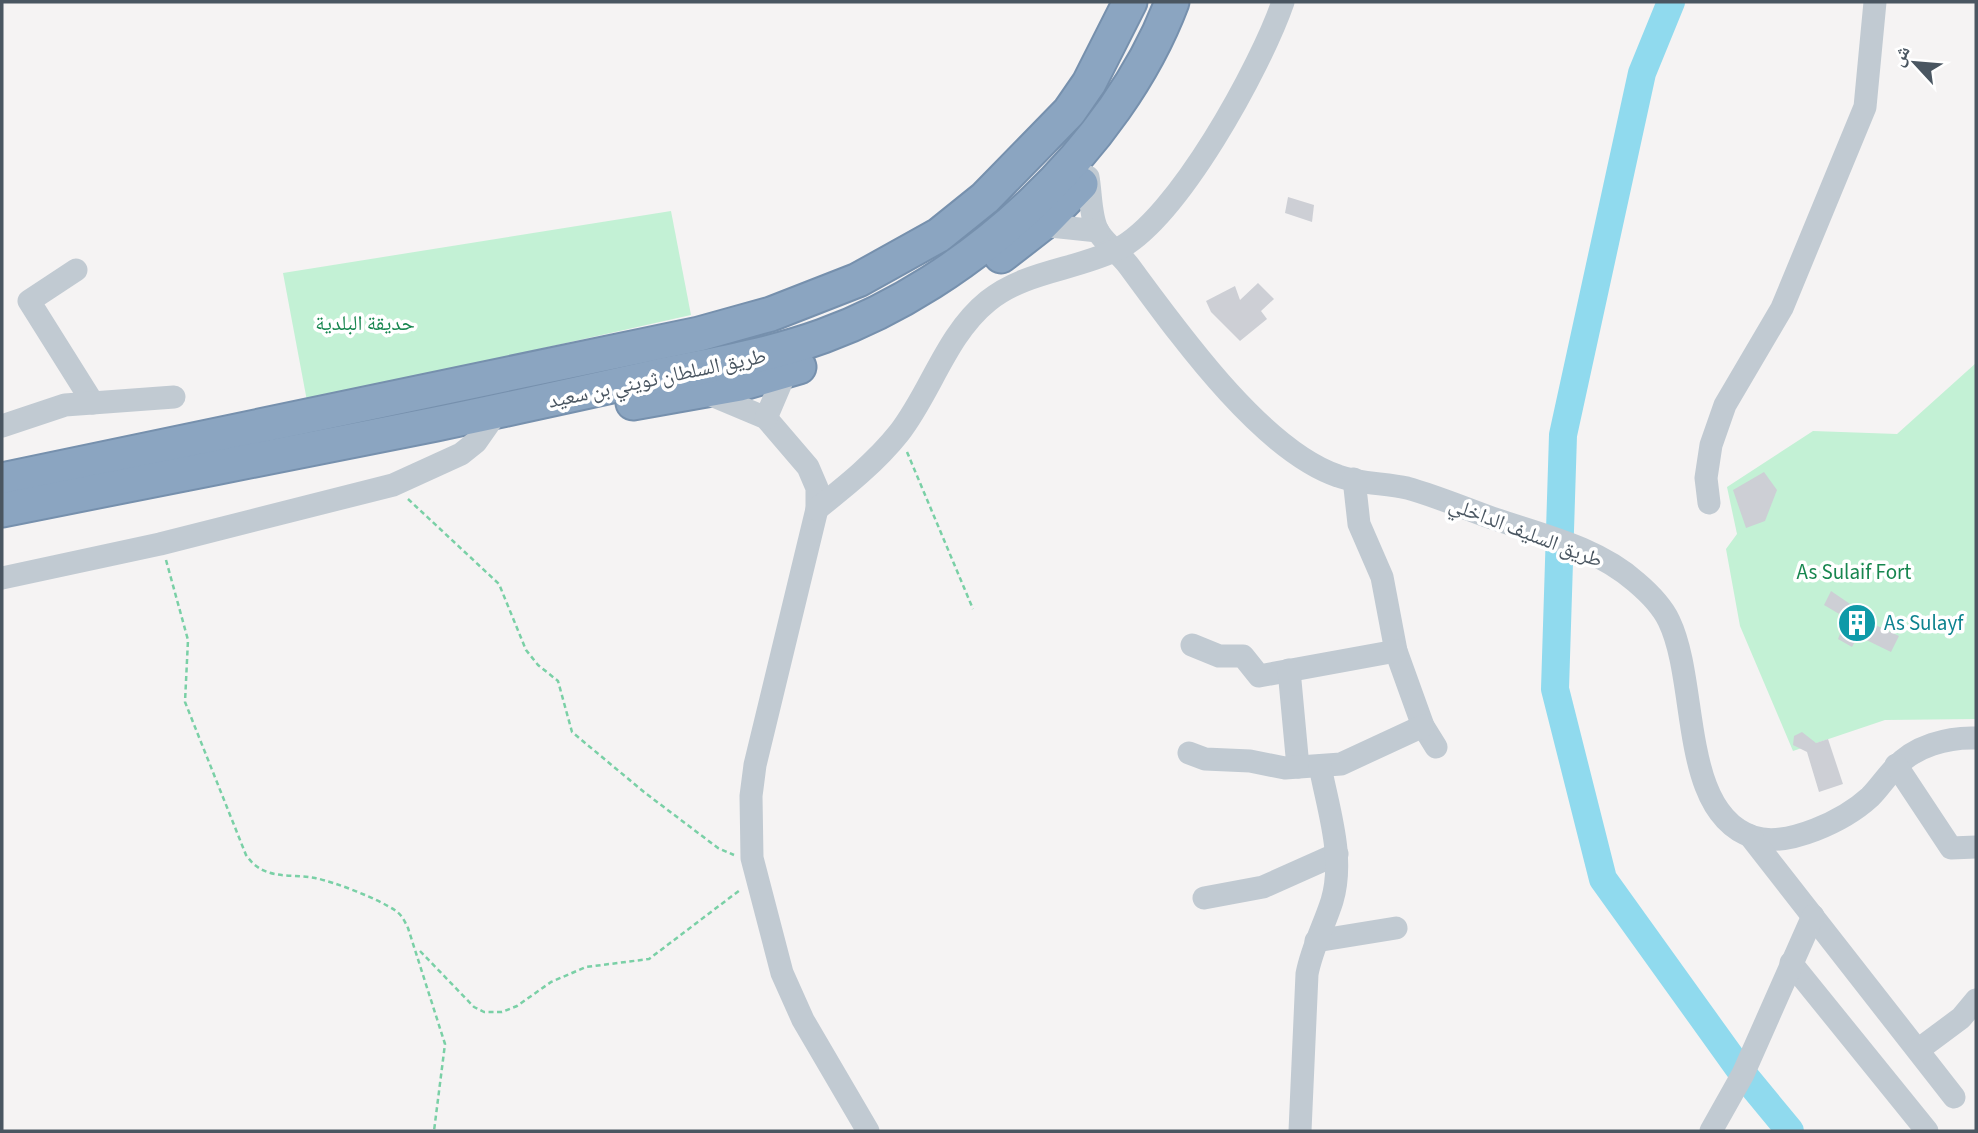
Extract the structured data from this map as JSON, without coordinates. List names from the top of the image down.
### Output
{
  "streets": {
    "highway": ["طريق السلطان ثويني بن سعيد"],
    "street": ["طريق السليف الداخلي"]
  },
  "parks": ["حديقة البلدية", "As Sulaif Fort"],
  "places": {
    "building": ["As Sulayf"]
  },
  "north": "top left"
}
